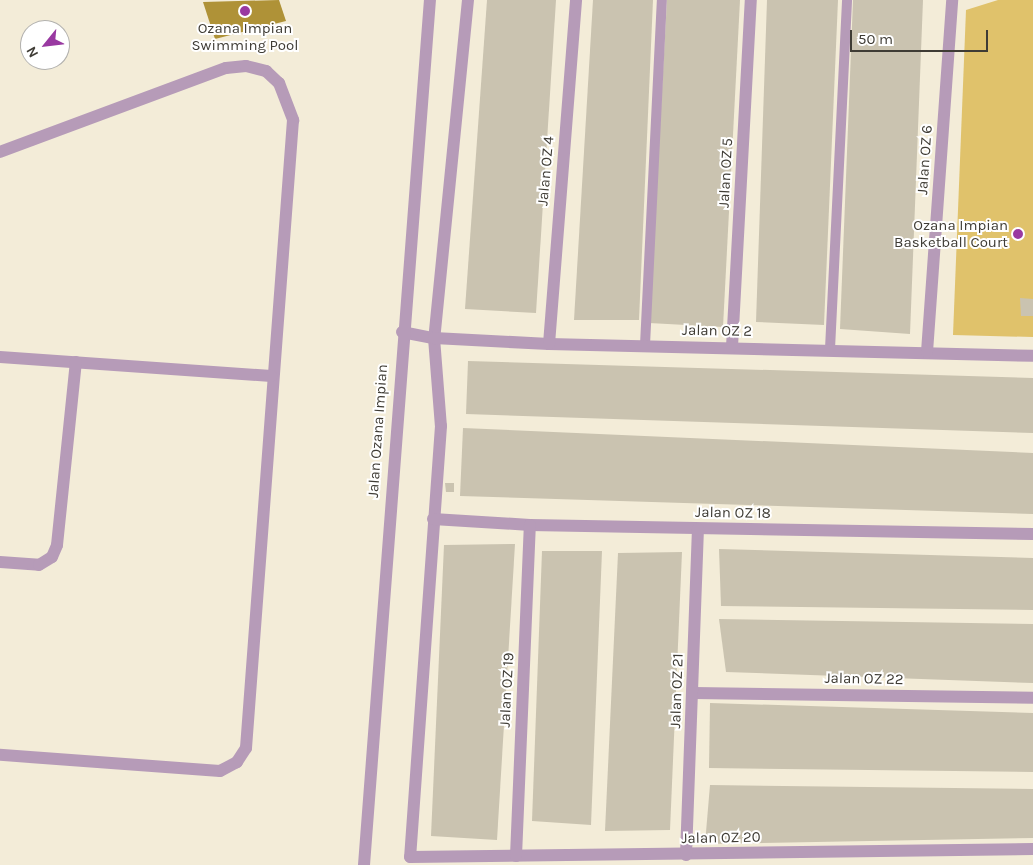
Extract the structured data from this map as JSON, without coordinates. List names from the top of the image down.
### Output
{
  "streets": {
    "street": [
      "Jalan OZ 6",
      "Jalan OZ 4",
      "Jalan OZ 5",
      "Jalan OZ 2",
      "Jalan Ozana Impian",
      "Jalan OZ 18",
      "Jalan OZ 22",
      "Jalan OZ 19",
      "Jalan OZ 21",
      "Jalan OZ 20"
    ]
  },
  "crossings": [
    ["Jalan OZ 6", "Jalan OZ 2"],
    ["Jalan OZ 4", "Jalan OZ 2"],
    ["Jalan OZ 5", "Jalan OZ 2"],
    ["Jalan OZ 2", "Jalan Ozana Impian"],
    ["Jalan OZ 18", "Jalan OZ 19"],
    ["Jalan OZ 18", "Jalan OZ 21"],
    ["Jalan OZ 18", "Jalan OZ 20"],
    ["Jalan OZ 22", "Jalan OZ 21"],
    ["Jalan OZ 19", "Jalan OZ 20"],
    ["Jalan OZ 21", "Jalan OZ 20"]
  ],
  "places": ["Ozana Impian Swimming Pool", "Ozana Impian Basketball Court"],
  "scale_bar": "50 m",
  "north": "bottom left"
}
